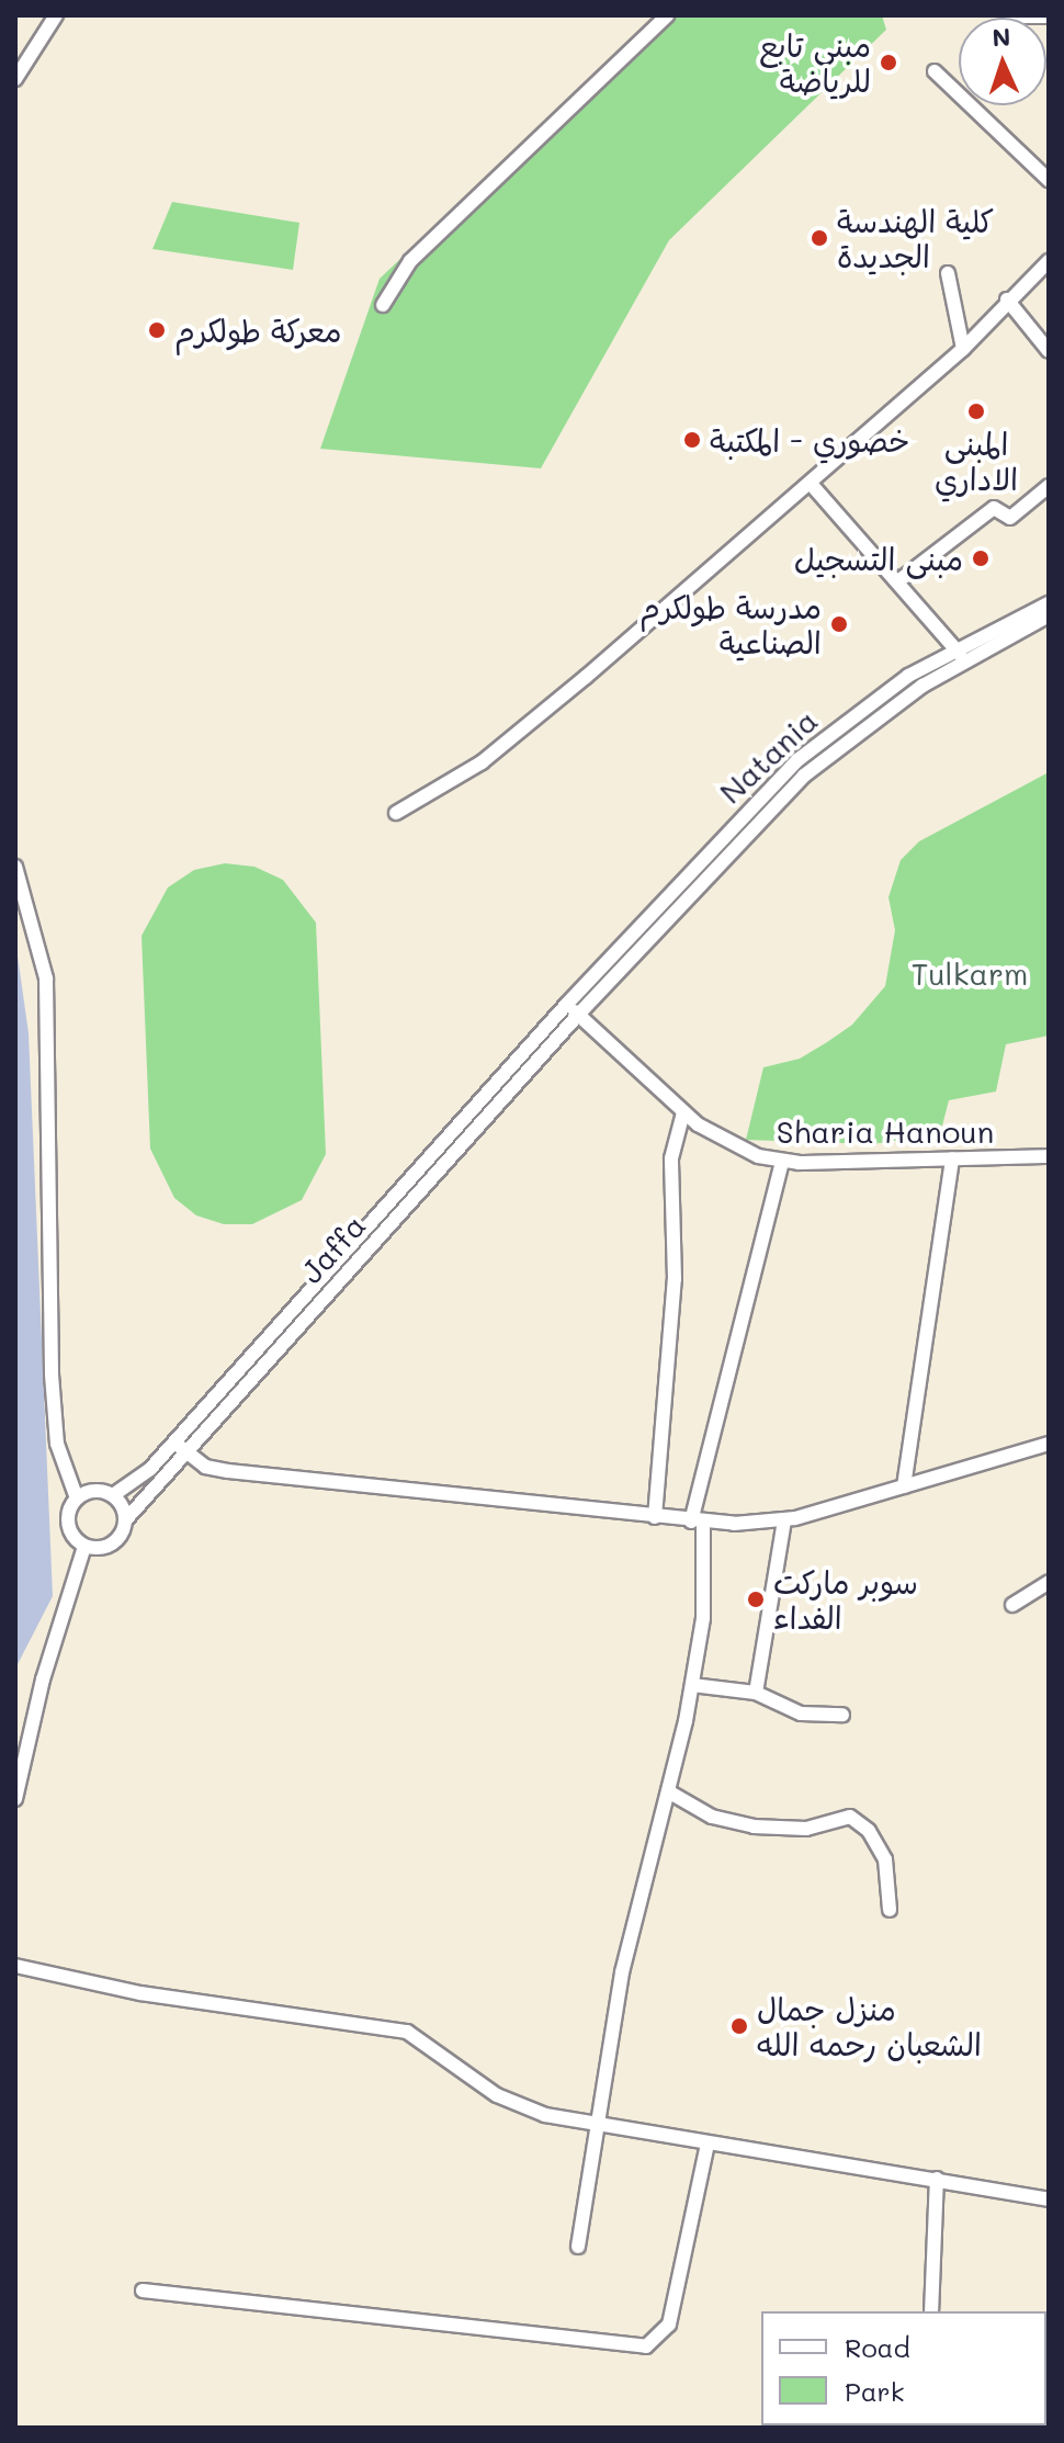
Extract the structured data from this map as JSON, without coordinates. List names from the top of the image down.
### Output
{
  "streets": {
    "street": ["Natania", "Sharia Hanoun", "Jaffa"]
  },
  "crossings": [
    ["Natania", "Sharia Hanoun"],
    ["Natania", "Jaffa"],
    ["Sharia Hanoun", "Jaffa"]
  ],
  "parks": ["Tulkarm"],
  "places": [
    "مبنى تابع للرياضة",
    "كلية الهندسة الجديدة",
    "معركة طولكرم",
    "المبنى الاداري",
    "خصوري - المكتبة",
    "مبنى التسجيل",
    "مدرسة طولكرم الصناعية",
    "سوبر ماركت الفداء",
    "منزل جمال الشعبان رحمه الله"
  ],
  "legend": ["Road", "Park"],
  "north": "top"
}
